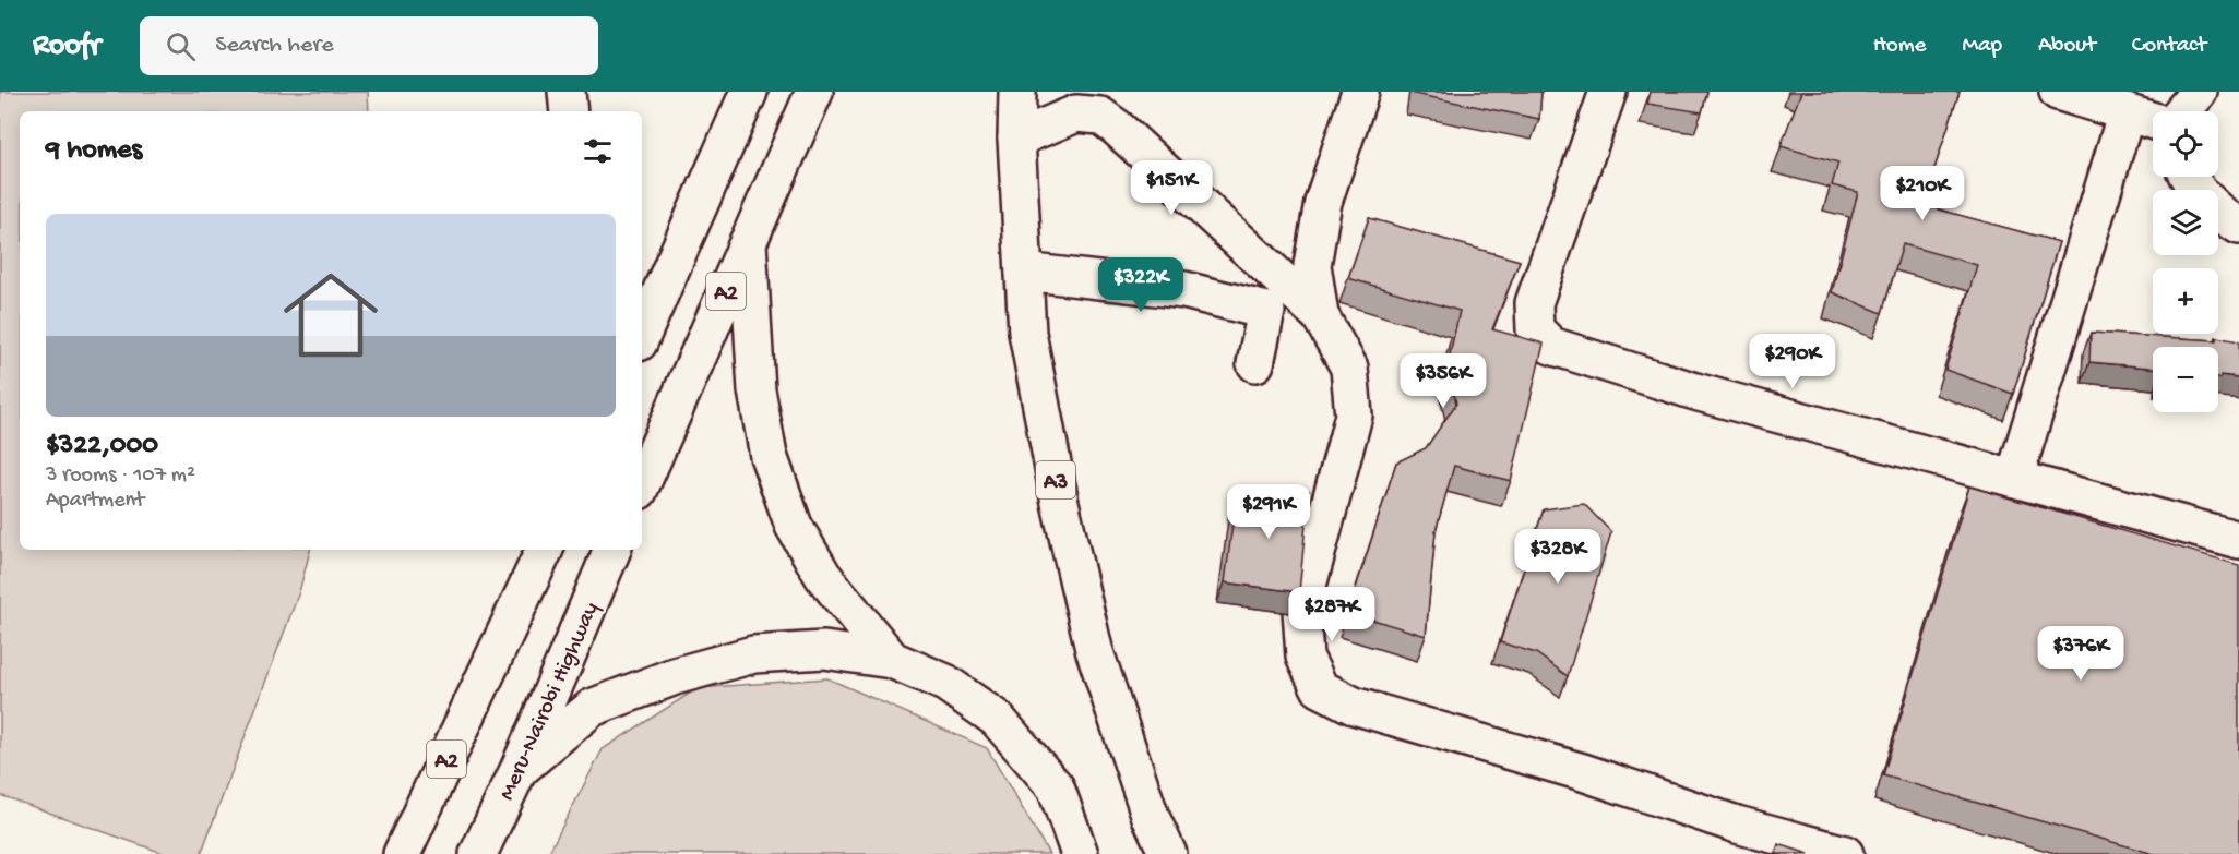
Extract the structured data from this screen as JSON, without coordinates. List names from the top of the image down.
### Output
{
  "streets": {
    "main road": ["A2", "A3", "Meru-Nairobi Highway"]
  },
  "page": {
    "header": "Roofr",
    "search": "Search here",
    "nav": [
      "Home",
      "Map",
      "About",
      "Contact"
    ],
    "map_buttons": ["+", "−"],
    "heading": "9 homes",
    "price": [
      "$151K",
      "$210K",
      "$322K",
      "$290K",
      "$356K",
      "$291K",
      "$328K",
      "$287K",
      "$376K"
    ],
    "list": [
      {
        "name": "$322,000",
        "note": "3 rooms · 107 m² · Apartment"
      }
    ]
  }
}
